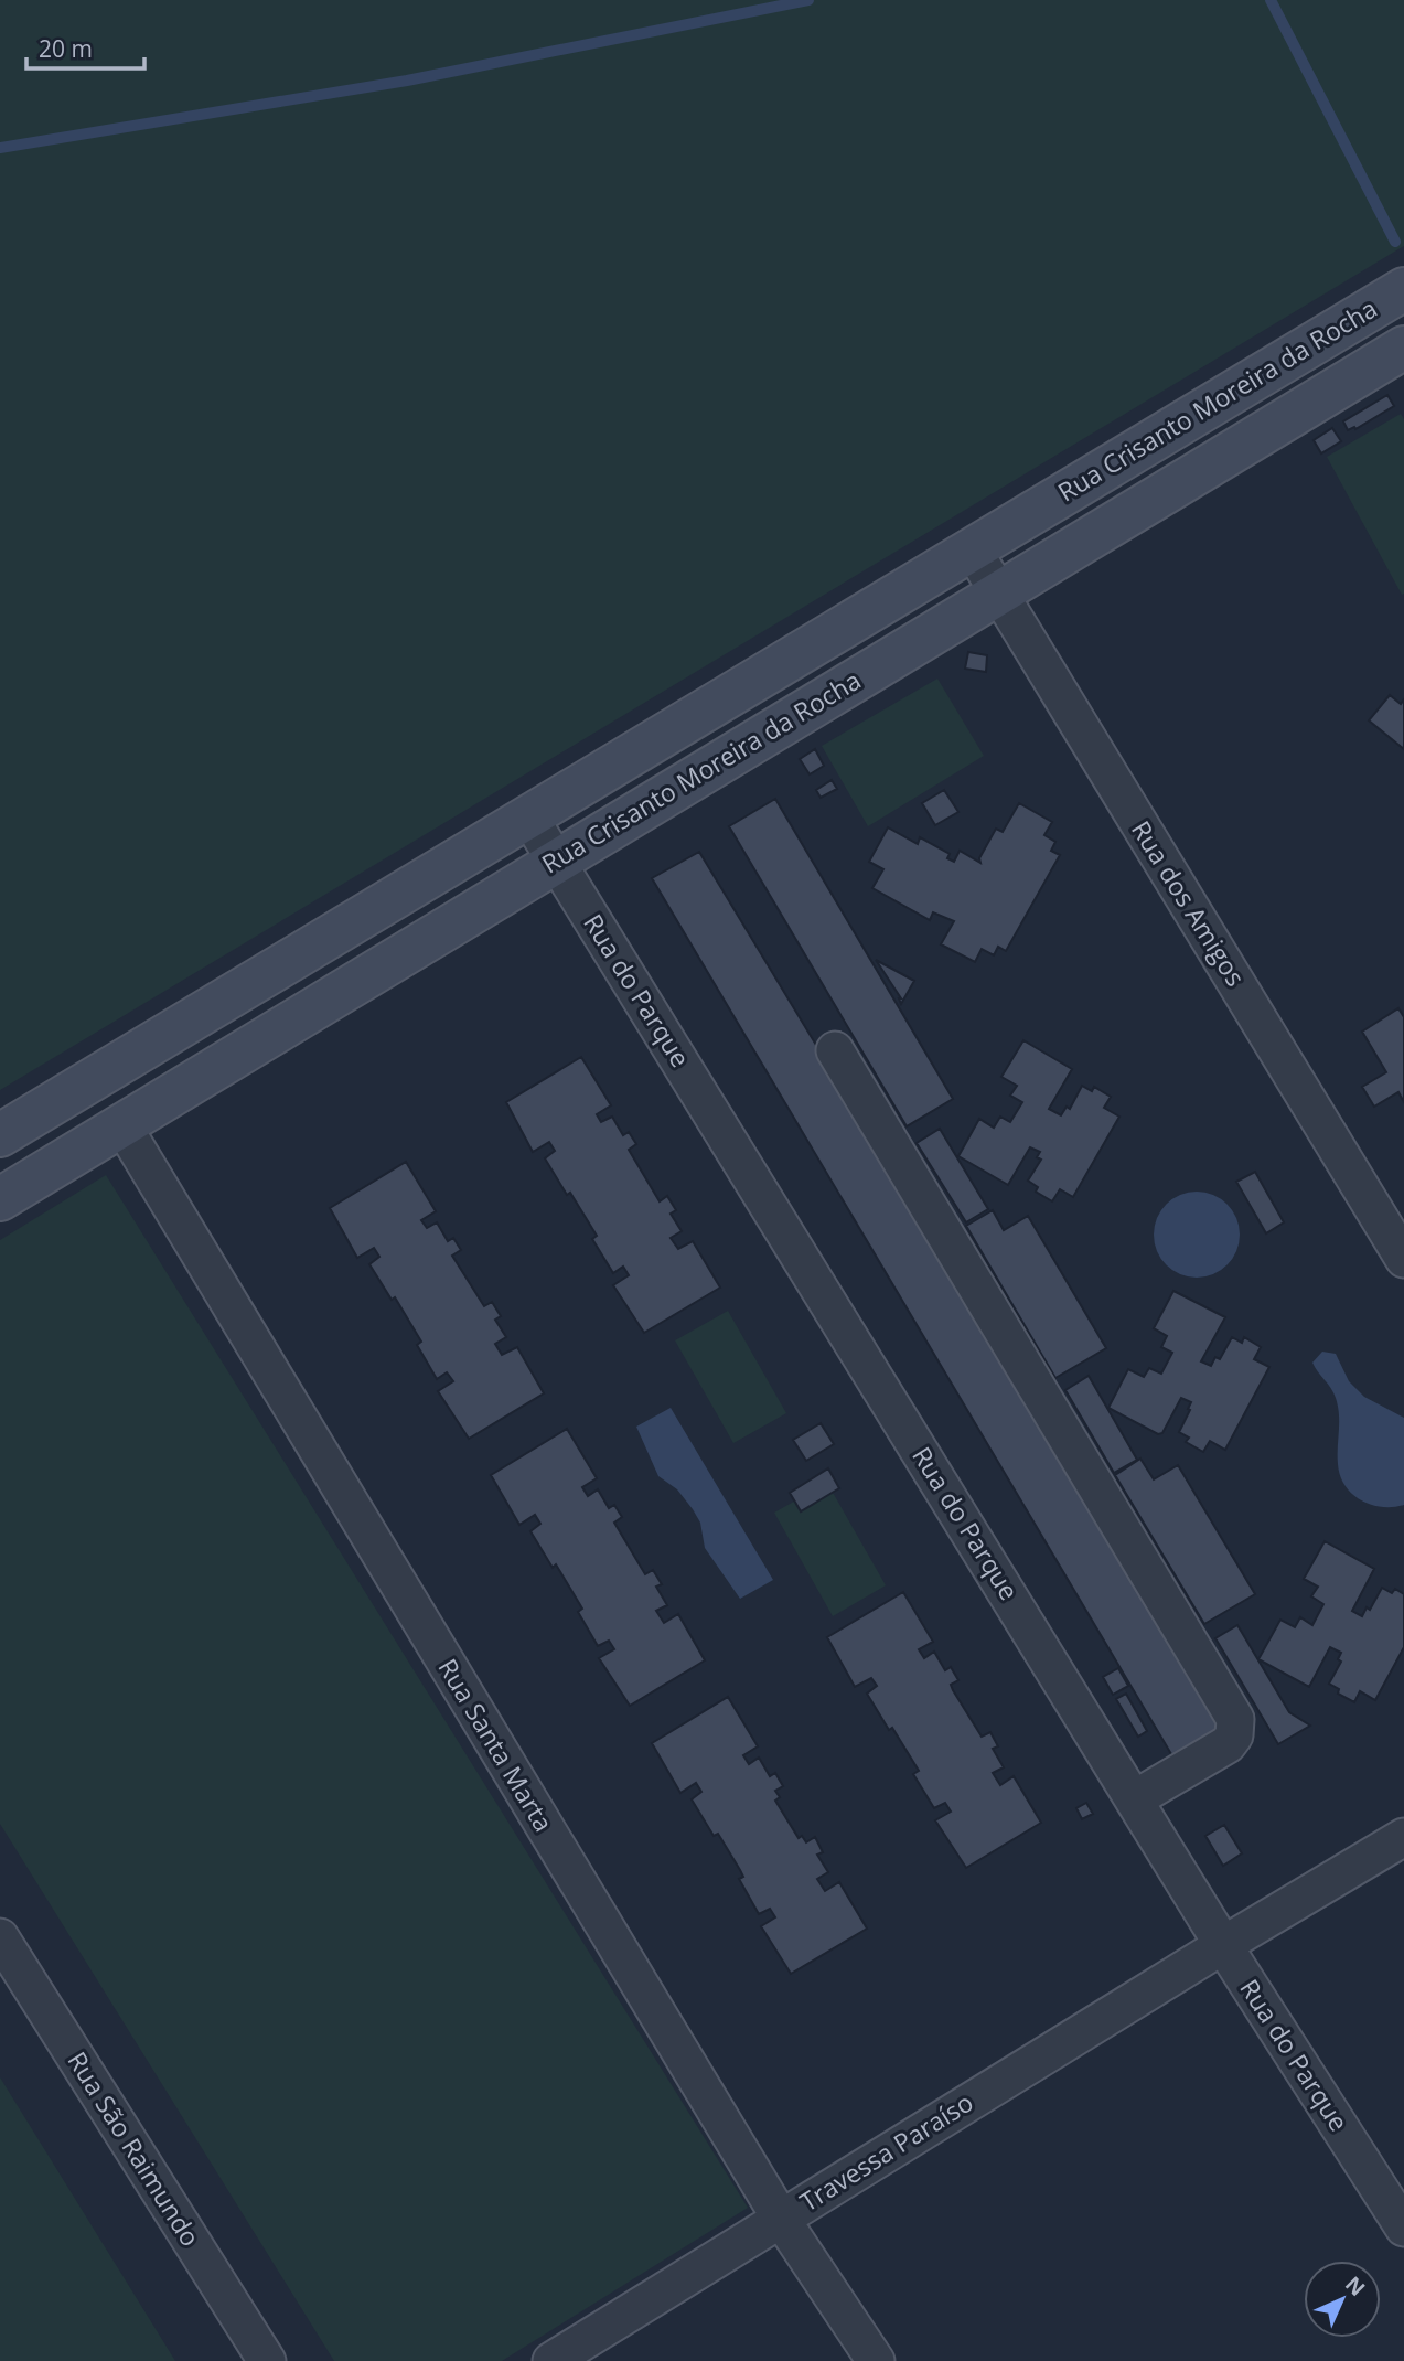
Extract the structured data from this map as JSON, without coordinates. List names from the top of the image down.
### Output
{
  "streets": {
    "main road": ["Rua Crisanto Moreira da Rocha"],
    "street": [
      "Rua dos Amigos",
      "Rua do Parque",
      "Rua Santa Marta",
      "Rua São Raimundo",
      "Travessa Paraíso"
    ]
  },
  "crossings": [
    ["Rua Crisanto Moreira da Rocha", "Rua dos Amigos"],
    ["Rua Crisanto Moreira da Rocha", "Rua do Parque"],
    ["Rua Crisanto Moreira da Rocha", "Rua Santa Marta"],
    ["Rua do Parque", "Travessa Paraíso"],
    ["Rua Santa Marta", "Travessa Paraíso"]
  ],
  "scale_bar": "20 m",
  "north": "top right"
}
